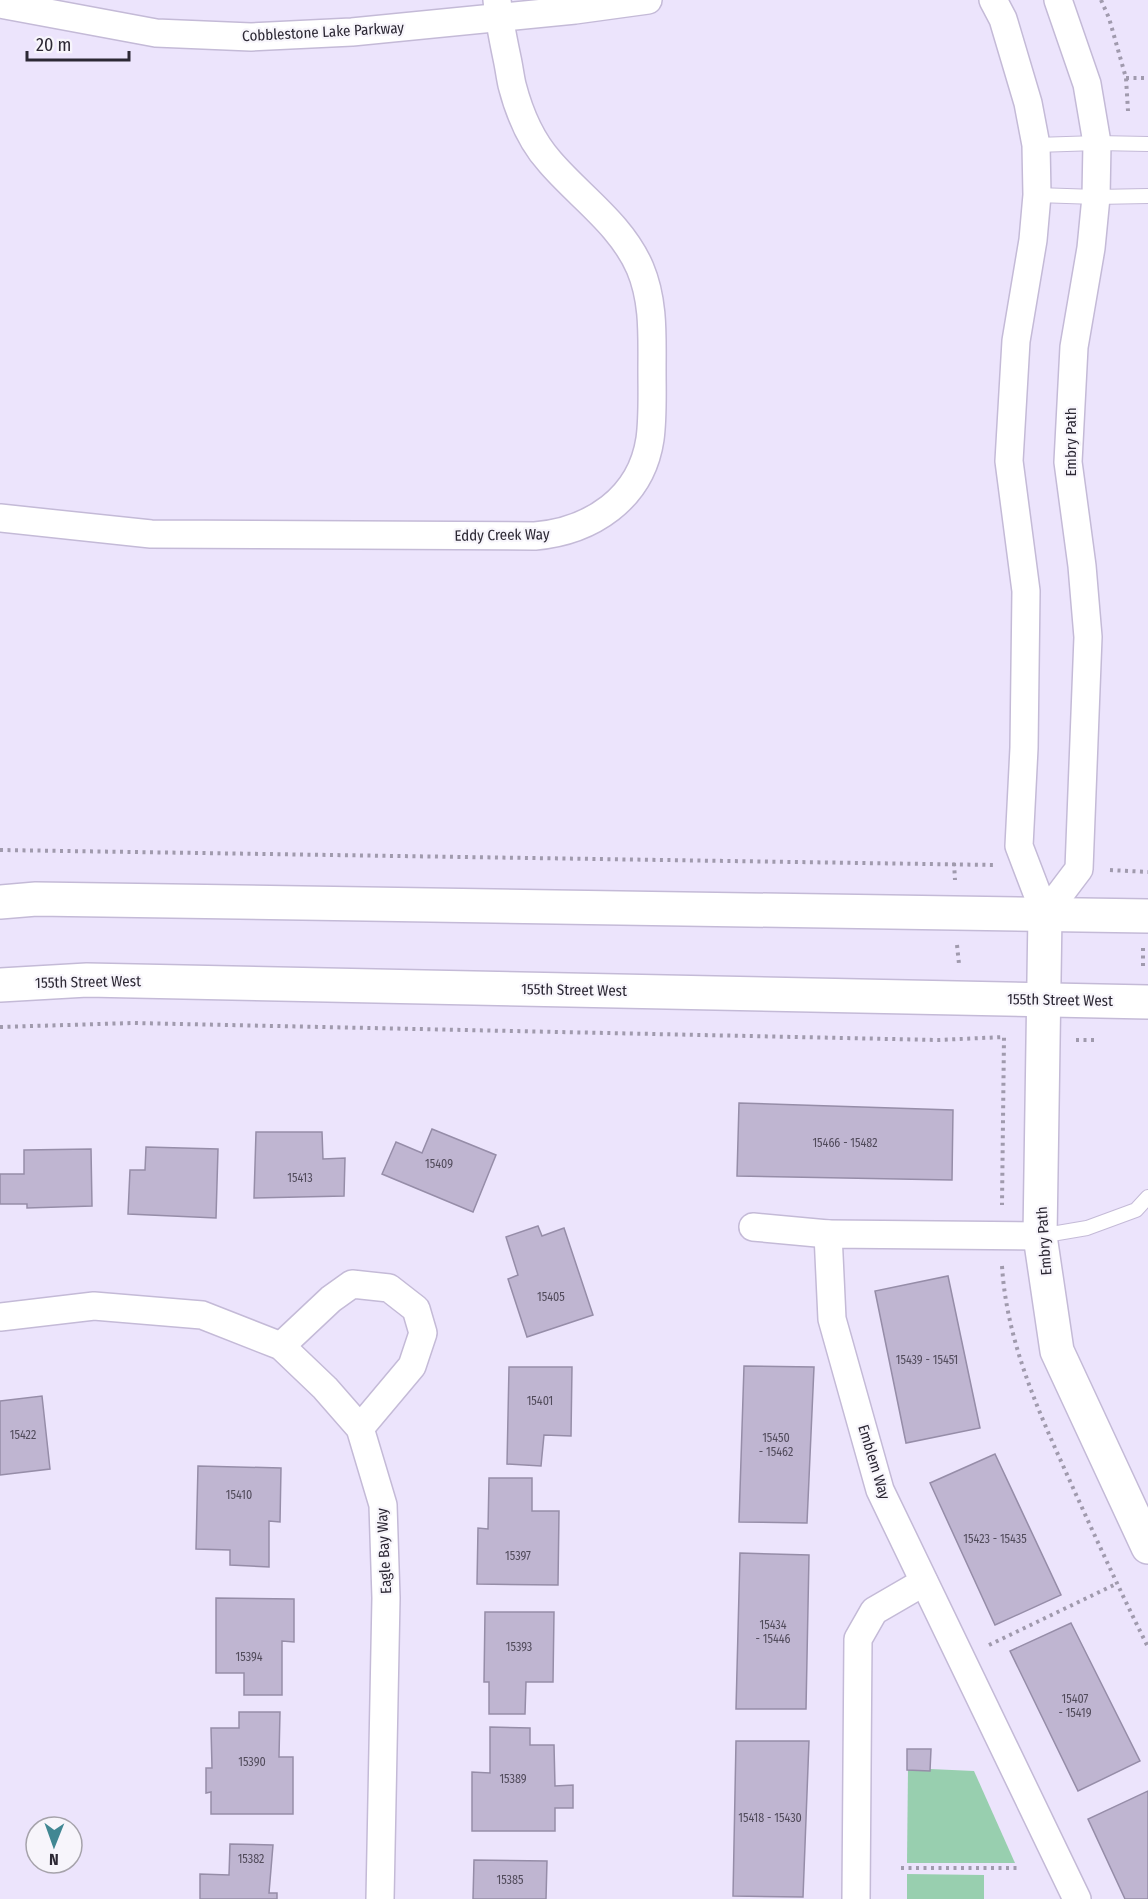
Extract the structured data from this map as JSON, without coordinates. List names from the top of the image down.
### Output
{
  "streets": {
    "street": [
      "Cobblestone Lake Parkway",
      "Embry Path",
      "Eddy Creek Way",
      "155th Street West",
      "Emblem Way",
      "Eagle Bay Way"
    ]
  },
  "crossings": [
    ["Cobblestone Lake Parkway", "Eddy Creek Way"],
    ["Embry Path", "155th Street West"]
  ],
  "house_numbers": [
    "15466 - 15482",
    "15409",
    "15413",
    "15405",
    "15439 - 15451",
    "15401",
    "15422",
    "15450 - 15462",
    "15410",
    "15423 - 15435",
    "15397",
    "15434 - 15446",
    "15393",
    "15394",
    "15407 - 15419",
    "15390",
    "15389",
    "15418 - 15430",
    "15382",
    "15385"
  ],
  "scale_bar": "20 m",
  "north": "bottom"
}
